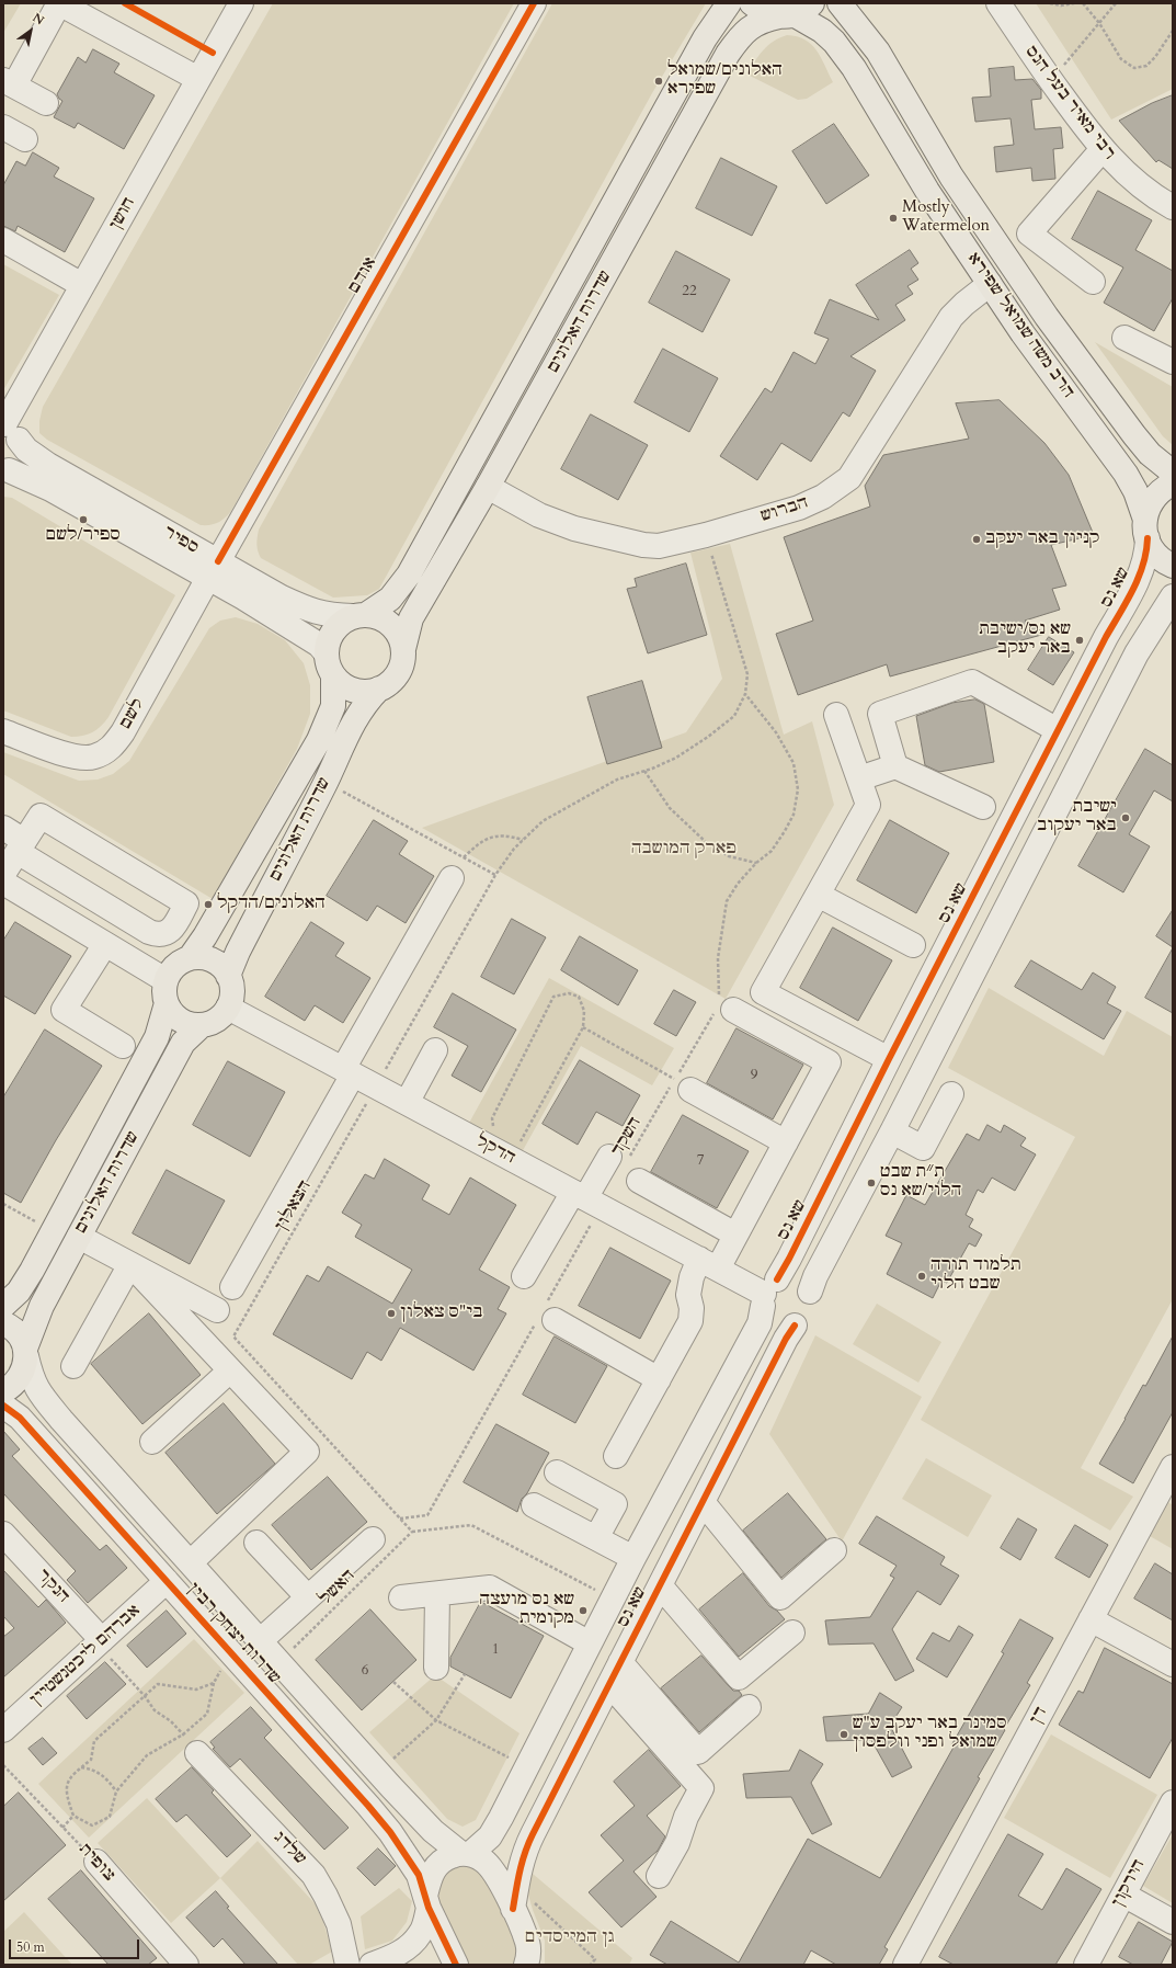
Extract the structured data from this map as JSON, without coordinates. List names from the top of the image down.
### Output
{
  "streets": {
    "main road": ["שדרות האלונים", "הרב משה שמואל שפירא"],
    "street": [
      "רבי מאיר בעל הנס",
      "חושן",
      "אודם",
      "הברוש",
      "ספיר",
      "שא נס",
      "לשם",
      "הדקל",
      "הנקר",
      "שדרות יצחק רבין",
      "אברהם ליכטנשטיין",
      "דן",
      "שלדג",
      "צופית",
      "הירקון"
    ],
    "path": ["השקד", "הצאלון", "האשל"]
  },
  "crossings": [
    ["חושן", "ספיר"],
    ["אודם", "ספיר"],
    ["אודם", "לשם"],
    ["שדרות האלונים", "הרב משה שמואל שפירא"],
    ["שדרות האלונים", "הברוש"],
    ["שדרות האלונים", "ספיר"],
    ["שדרות האלונים", "הדקל"],
    ["שדרות האלונים", "שדרות יצחק רבין"],
    ["הרב משה שמואל שפירא", "הברוש"],
    ["הרב משה שמואל שפירא", "שא נס"],
    ["ספיר", "לשם"],
    ["שא נס", "הדקל"],
    ["שא נס", "שדרות יצחק רבין"],
    ["הדקל", "הצאלון"],
    ["הנקר", "אברהם ליכטנשטיין"],
    ["האשל", "שדרות יצחק רבין"],
    ["שדרות יצחק רבין", "אברהם ליכטנשטיין"]
  ],
  "parks": ["פארק המושבה", "גן המייסדים"],
  "places": [
    "האלונים/שמואל שפירא",
    "Mostly Watermelon",
    "ספיר/לשם",
    "קניון באר יעקב",
    "שא נס/ישיבת באר יעקב",
    "ישיבת באר יעקוב",
    "האלונים/הדקל",
    "ת״ת שבט הלוי/שא נס",
    "תלמוד תורה שבט הלוי",
    "בי\"ס צאלון",
    "שא נס מועצה מקומית",
    "סמינר באר יעקב ע\"ש שמואל ופני וולפסון"
  ],
  "house_numbers": [
    "22",
    "9",
    "7",
    "1",
    "6"
  ],
  "scale_bar": "50 m",
  "north": "top right"
}
